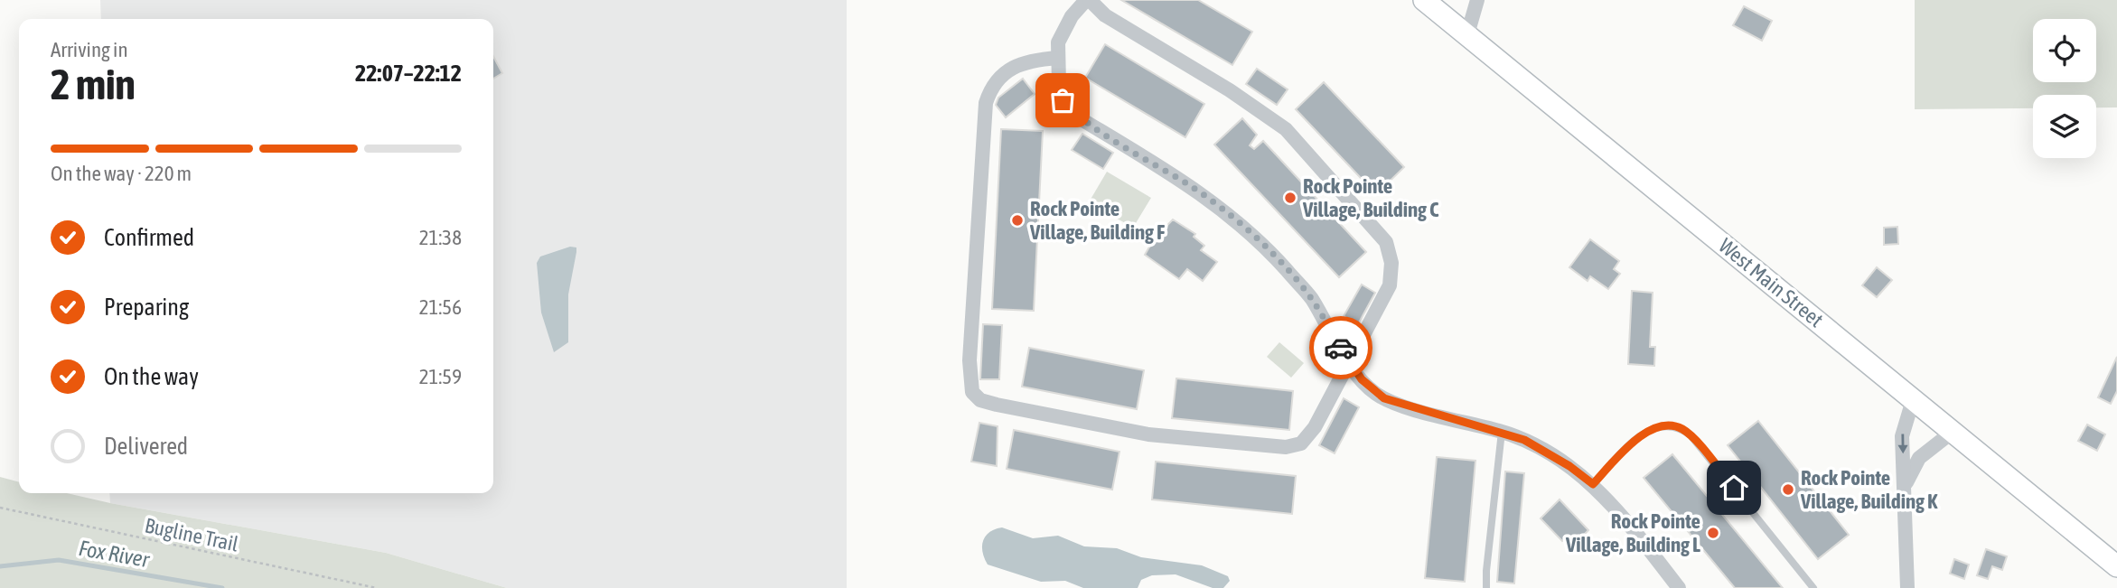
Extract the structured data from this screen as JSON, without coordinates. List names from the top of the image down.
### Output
{
  "streets": {
    "main road": ["West Main Street"],
    "path": ["Bugline Trail"]
  },
  "water": ["Fox River"],
  "places": [
    "Rock Pointe Village, Building C",
    "Rock Pointe Village, Building F",
    "Rock Pointe Village, Building K",
    "Rock Pointe Village, Building L"
  ],
  "page": {
    "heading": ["2 min", "Arriving in", "22:07–22:12"],
    "bar": "On the way · 220 m",
    "list": [
      ["Confirmed", "21:38"],
      ["Preparing", "21:56"],
      ["On the way", "21:59"],
      "Delivered"
    ]
  }
}
